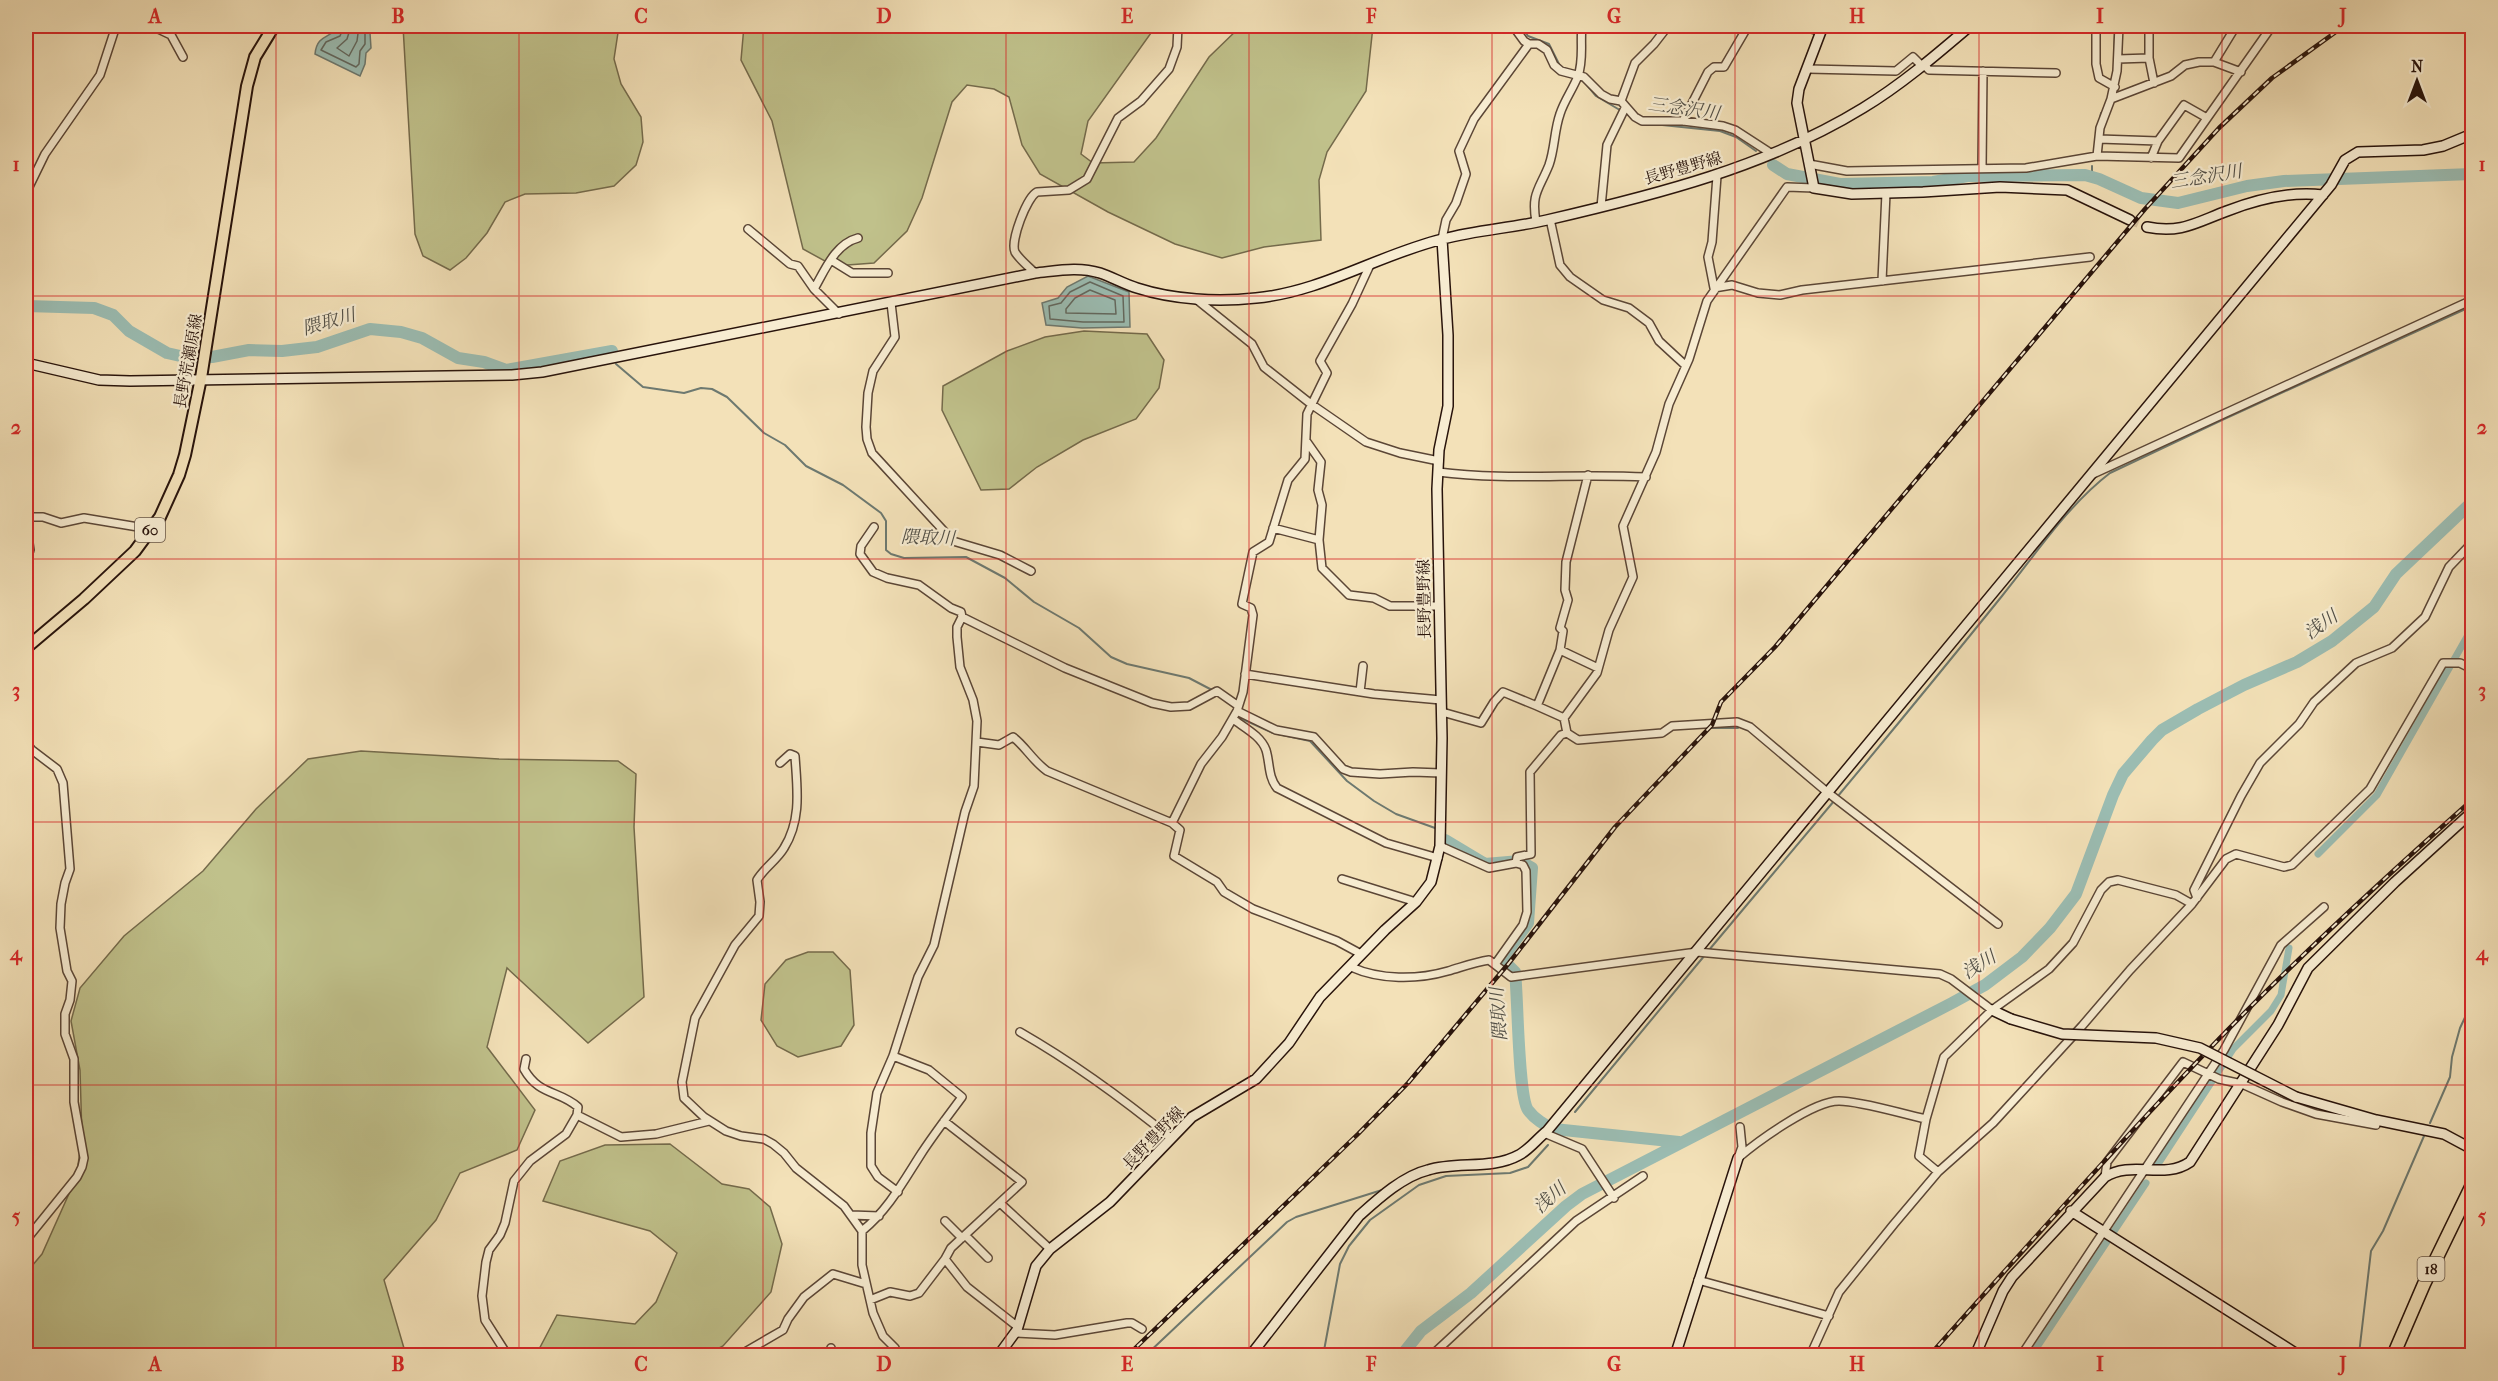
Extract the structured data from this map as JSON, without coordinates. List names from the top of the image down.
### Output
{
  "streets": {
    "highway": ["18"],
    "main road": ["長野荒瀬原線", "60"],
    "street": ["長野豊野線"]
  },
  "water": ["三念沢川", "隈取川", "浅川"],
  "north": "top",
  "grid": {
    "columns": [
      "A",
      "B",
      "C",
      "D",
      "E",
      "F",
      "G",
      "H",
      "I",
      "J"
    ],
    "rows": [
      "1",
      "2",
      "3",
      "4",
      "5"
    ]
  }
}
